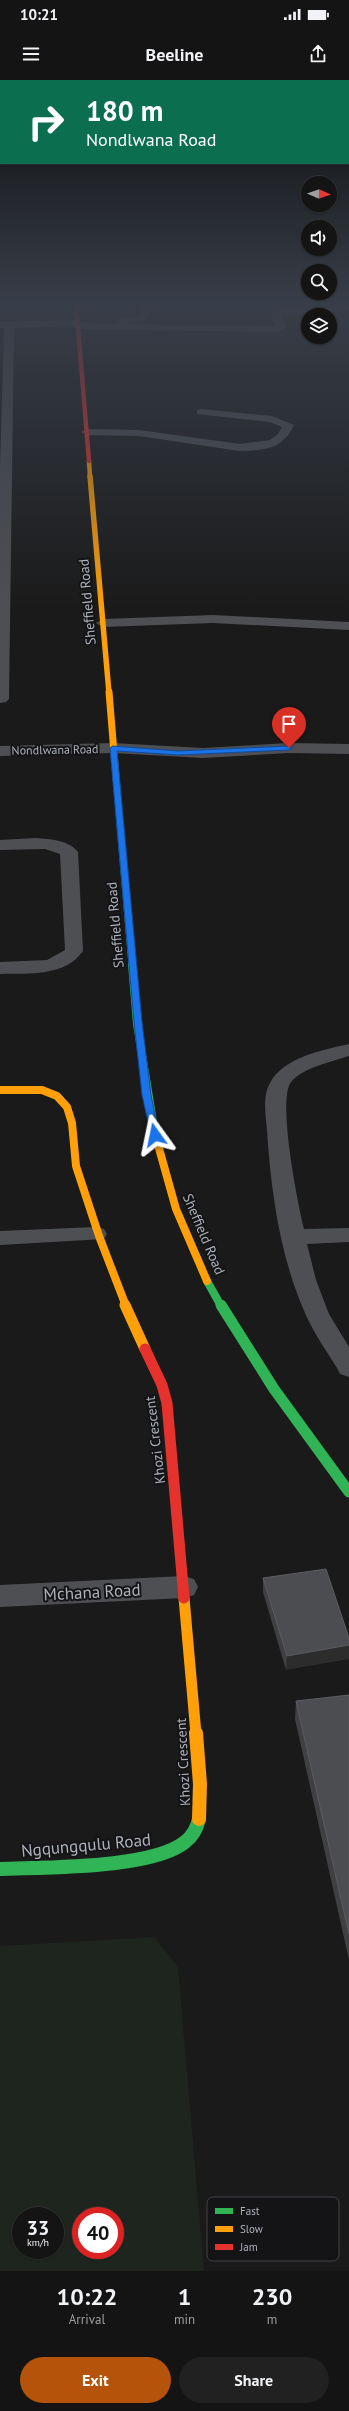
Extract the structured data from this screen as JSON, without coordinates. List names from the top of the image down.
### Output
{
  "streets": {
    "street": [
      "Sheffield Road",
      "Nondlwana Road",
      "Khozi Crescent",
      "Mchana Road",
      "Ngqungqulu Road"
    ]
  },
  "crossings": [
    ["Sheffield Road", "Nondlwana Road"],
    ["Khozi Crescent", "Mchana Road"],
    ["Khozi Crescent", "Ngqungqulu Road"]
  ],
  "legend": ["Fast", "Slow", "Jam"],
  "north": "right",
  "page": {
    "status": "10:21",
    "header": "Beeline",
    "turn": ["180 m", "Nondlwana Road"],
    "speed": "33 km/h",
    "limit": "40",
    "eta": [
      "10:22",
      "Arrival",
      "1",
      "min",
      "230",
      "m"
    ],
    "buttons": ["Exit", "Share"]
  }
}
